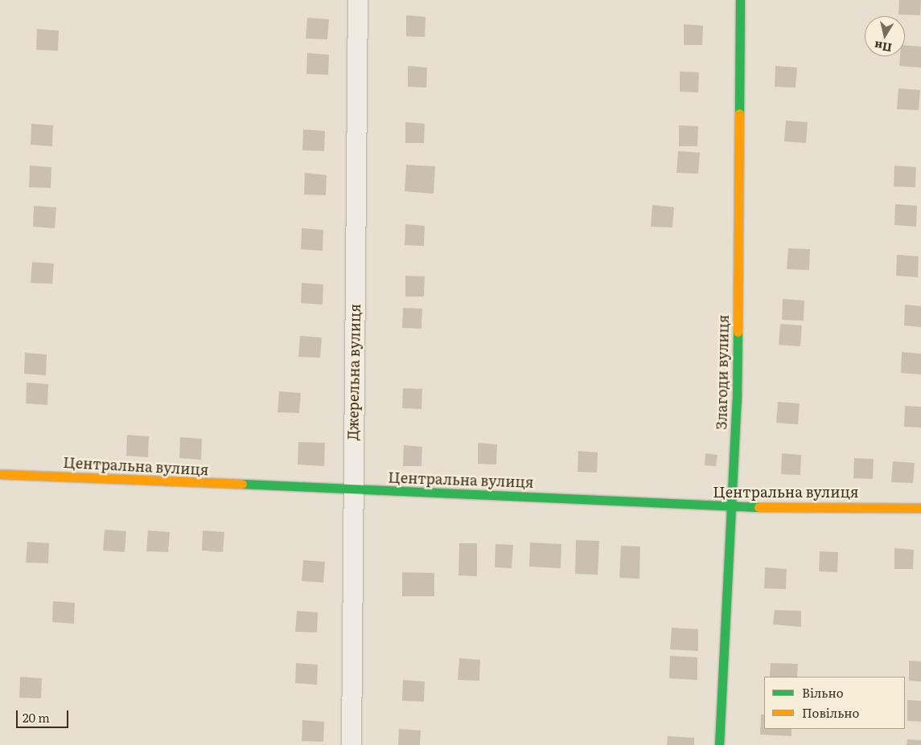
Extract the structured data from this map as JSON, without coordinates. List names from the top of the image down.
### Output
{
  "streets": {
    "street": ["Джерельна вулиця", "Злагоди вулиця", "Центральна вулиця"]
  },
  "crossings": [
    ["Джерельна вулиця", "Центральна вулиця"],
    ["Злагоди вулиця", "Центральна вулиця"]
  ],
  "legend": ["Вільно", "Повільно"],
  "scale_bar": "20 m",
  "north": "bottom"
}
